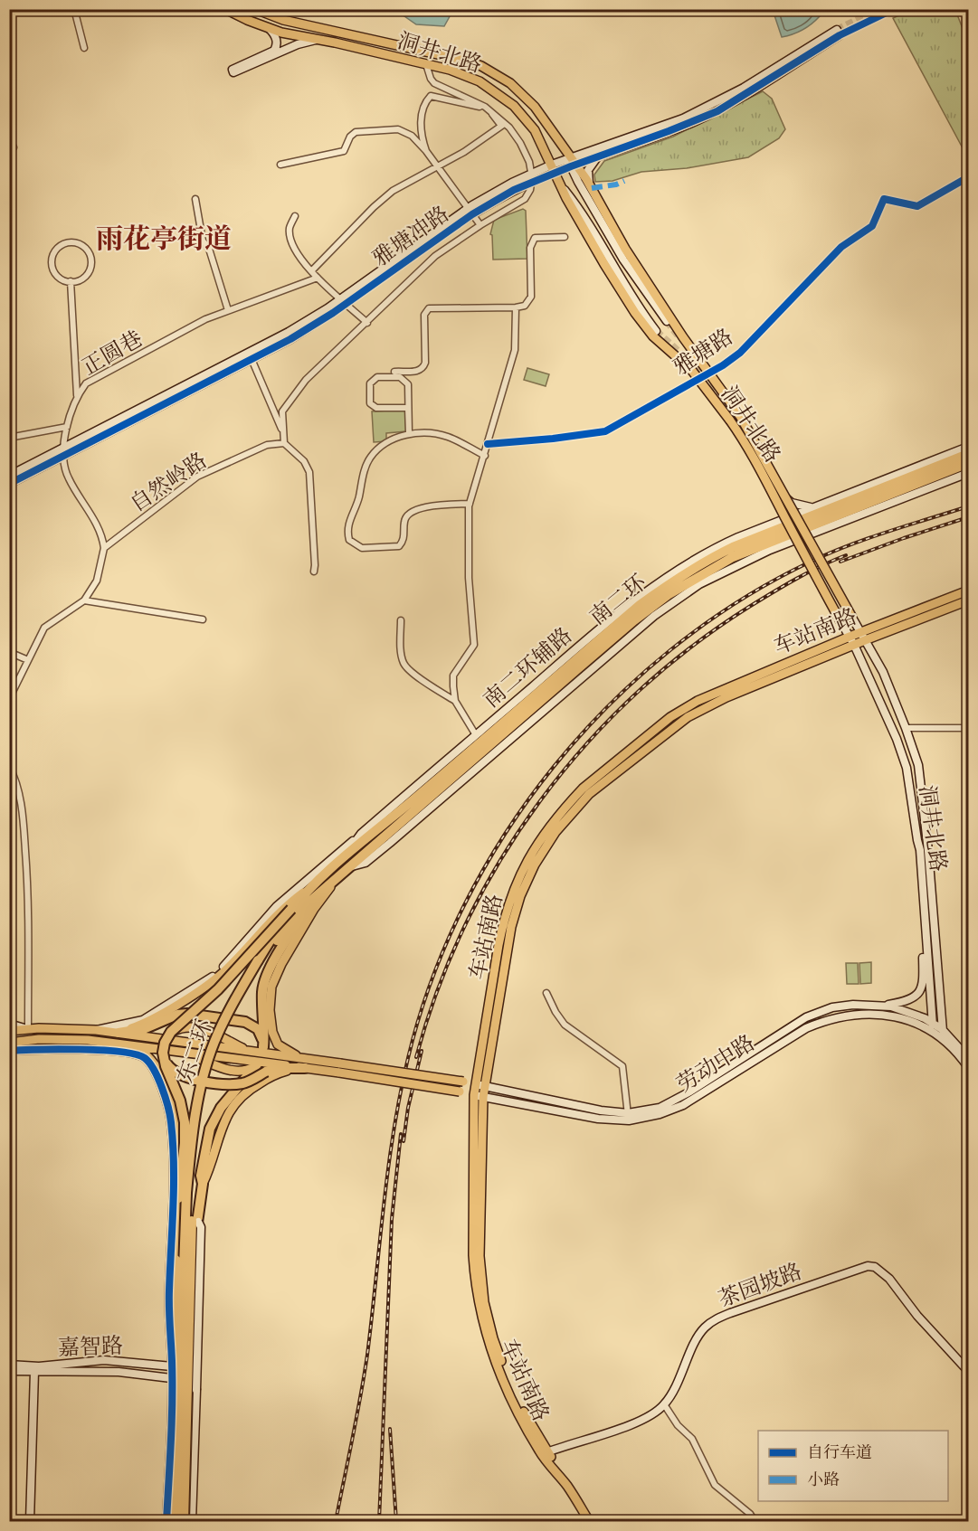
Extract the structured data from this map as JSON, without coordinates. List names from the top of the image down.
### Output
{
  "streets": {
    "highway": ["南二环", "东二环"],
    "main road": ["洞井北路", "车站南路", "劳动中路"],
    "street": [
      "雅塘冲路",
      "雅塘路",
      "正圆巷",
      "自然岭路",
      "南二环辅路",
      "茶园坡路",
      "嘉智路"
    ]
  },
  "crossings": [
    ["洞井北路", "雅塘冲路"],
    ["洞井北路", "雅塘路"],
    ["洞井北路", "车站南路"],
    ["洞井北路", "劳动中路"],
    ["雅塘冲路", "正圆巷"],
    ["正圆巷", "自然岭路"],
    ["南二环", "南二环辅路"],
    ["南二环", "东二环"],
    ["车站南路", "劳动中路"],
    ["车站南路", "茶园坡路"],
    ["南二环辅路", "东二环"],
    ["东二环", "嘉智路"]
  ],
  "districts": ["雨花亭街道"],
  "legend": ["自行车道", "小路"]
}
